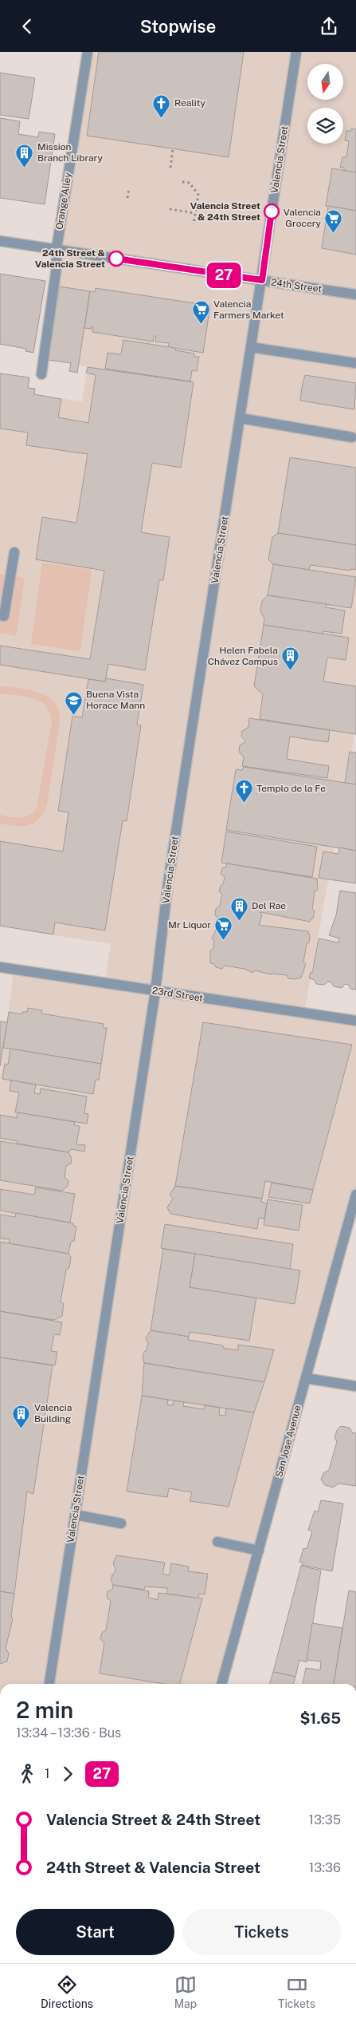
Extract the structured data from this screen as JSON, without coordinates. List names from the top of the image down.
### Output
{
  "streets": {
    "street": [
      "Valencia Street",
      "Orange Alley",
      "24th Street",
      "23rd Street",
      "San Jose Avenue"
    ]
  },
  "crossings": [
    ["Valencia Street", "24th Street"],
    ["Valencia Street", "23rd Street"],
    ["Orange Alley", "24th Street"]
  ],
  "places": {
    "church": ["Reality", "Templo de la Fe"],
    "building": [
      "Mission Branch Library",
      "Helen Fabela Chávez Campus",
      "Del Rae",
      "Valencia Building"
    ],
    "other": ["Valencia Street & 24th Street", "24th Street & Valencia Street"],
    "supermarket": ["Valencia Grocery", "Valencia Farmers Market", "Mr Liquor"],
    "school or university": ["Buena Vista Horace Mann"]
  },
  "lines": ["bus line 27"],
  "north": "bottom",
  "page": {
    "header": "Stopwise",
    "on_map": "27",
    "heading": ["2 min", "13:34 – 13:36 · Bus", "$1.65"],
    "legs": ["1", "27"],
    "list": [
      {
        "name": "Valencia Street & 24th Street",
        "value": "13:35"
      },
      {
        "name": "24th Street & Valencia Street",
        "value": "13:36"
      }
    ],
    "buttons": ["Start", "Tickets"],
    "tabs": ["Directions", "Map", "Tickets"]
  }
}
